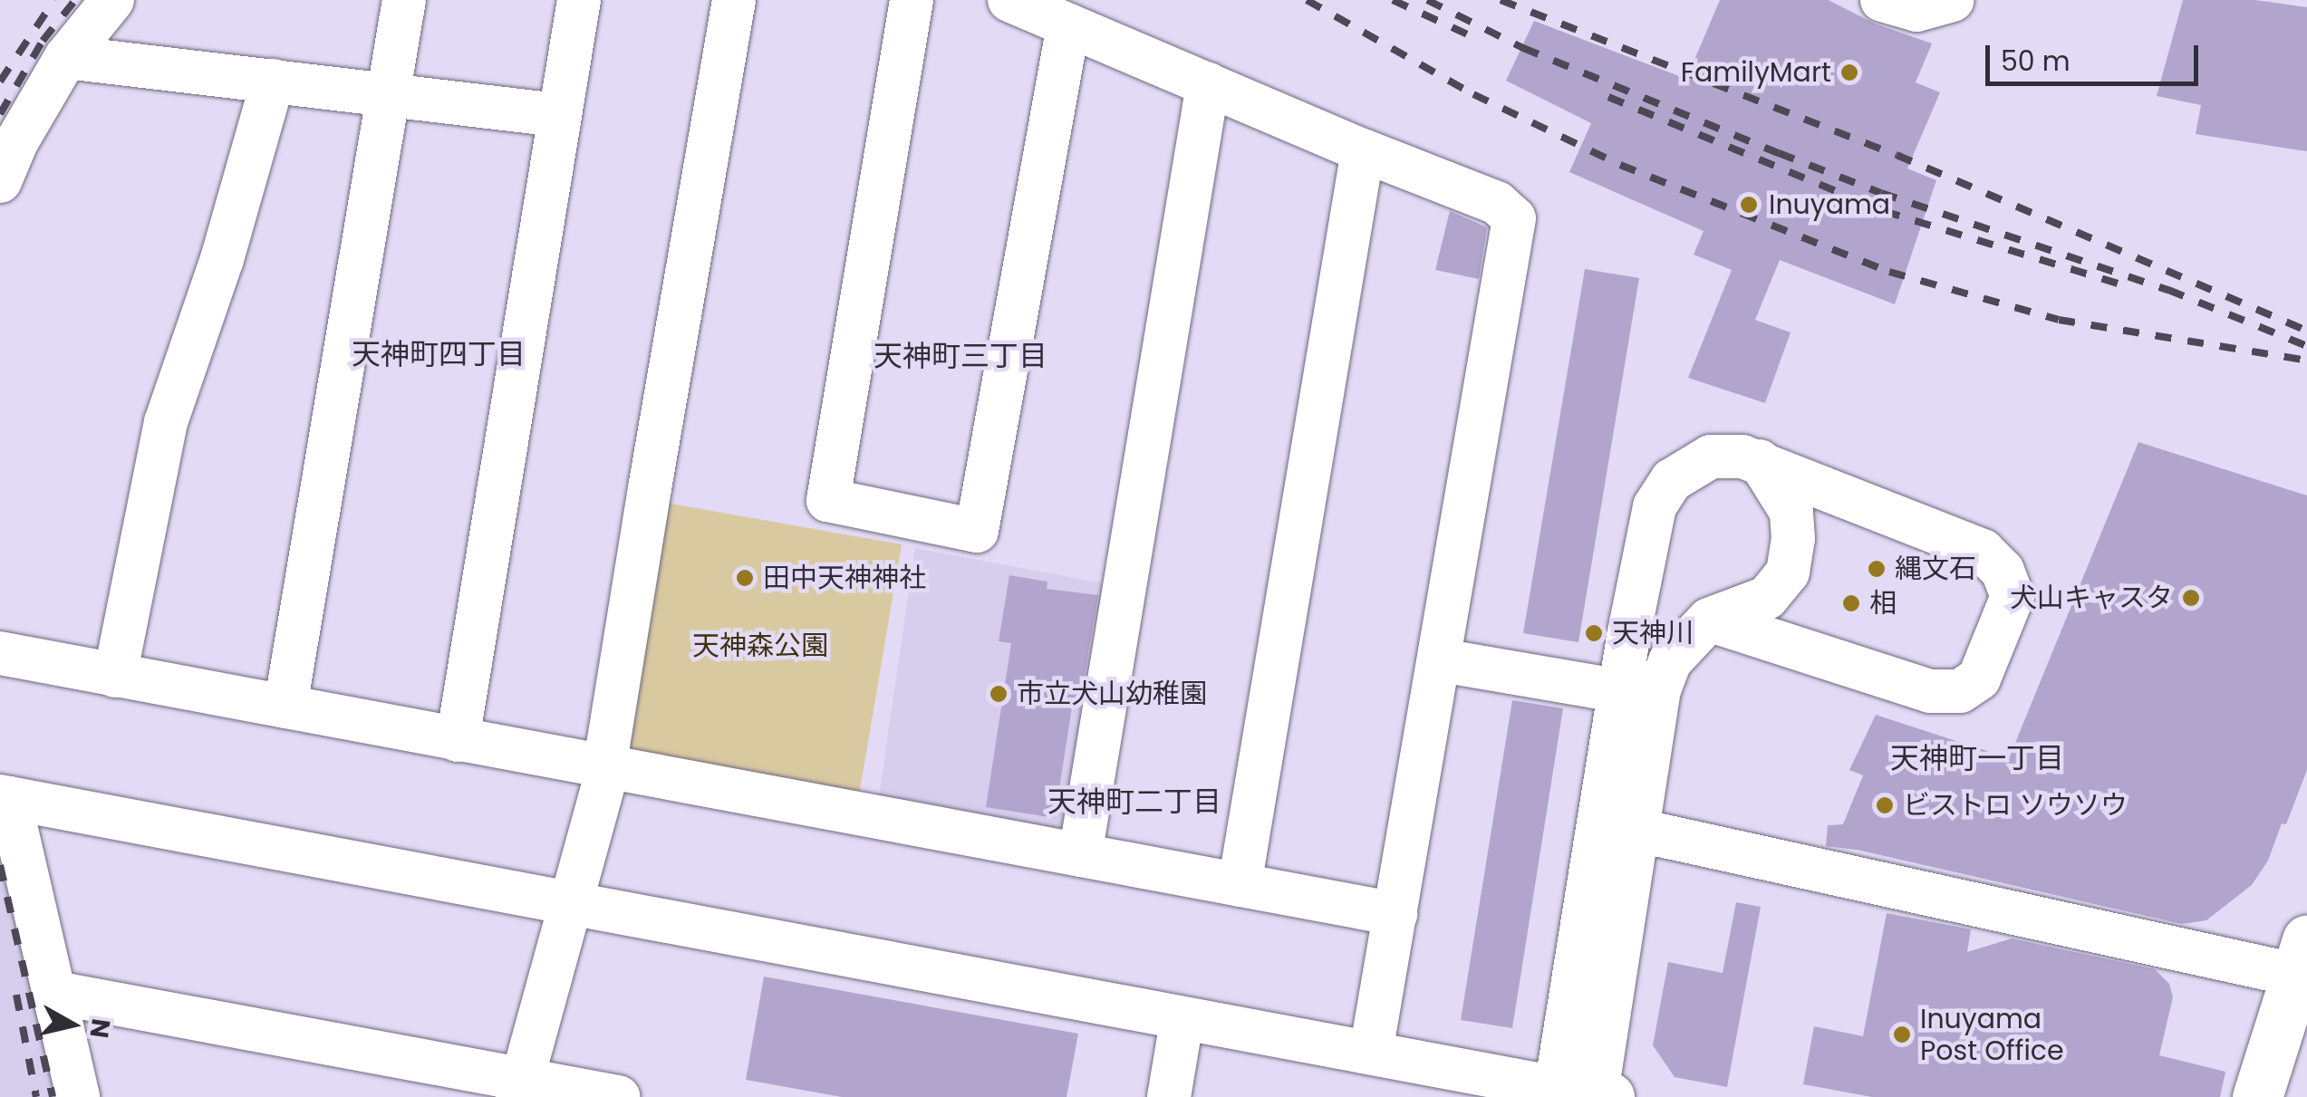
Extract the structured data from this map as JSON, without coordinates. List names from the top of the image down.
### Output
{
  "districts": [
    "天神町四丁目",
    "天神町三丁目",
    "天神町一丁目",
    "天神町二丁目"
  ],
  "parks": ["天神森公園"],
  "places": [
    "FamilyMart",
    "Inuyama",
    "縄文石",
    "田中天神神社",
    "犬山キャスタ",
    "相",
    "天神川",
    "市立犬山幼稚園",
    "ビストロ ソウソウ",
    "Inuyama Post Office"
  ],
  "scale_bar": "50 m",
  "north": "right"
}
